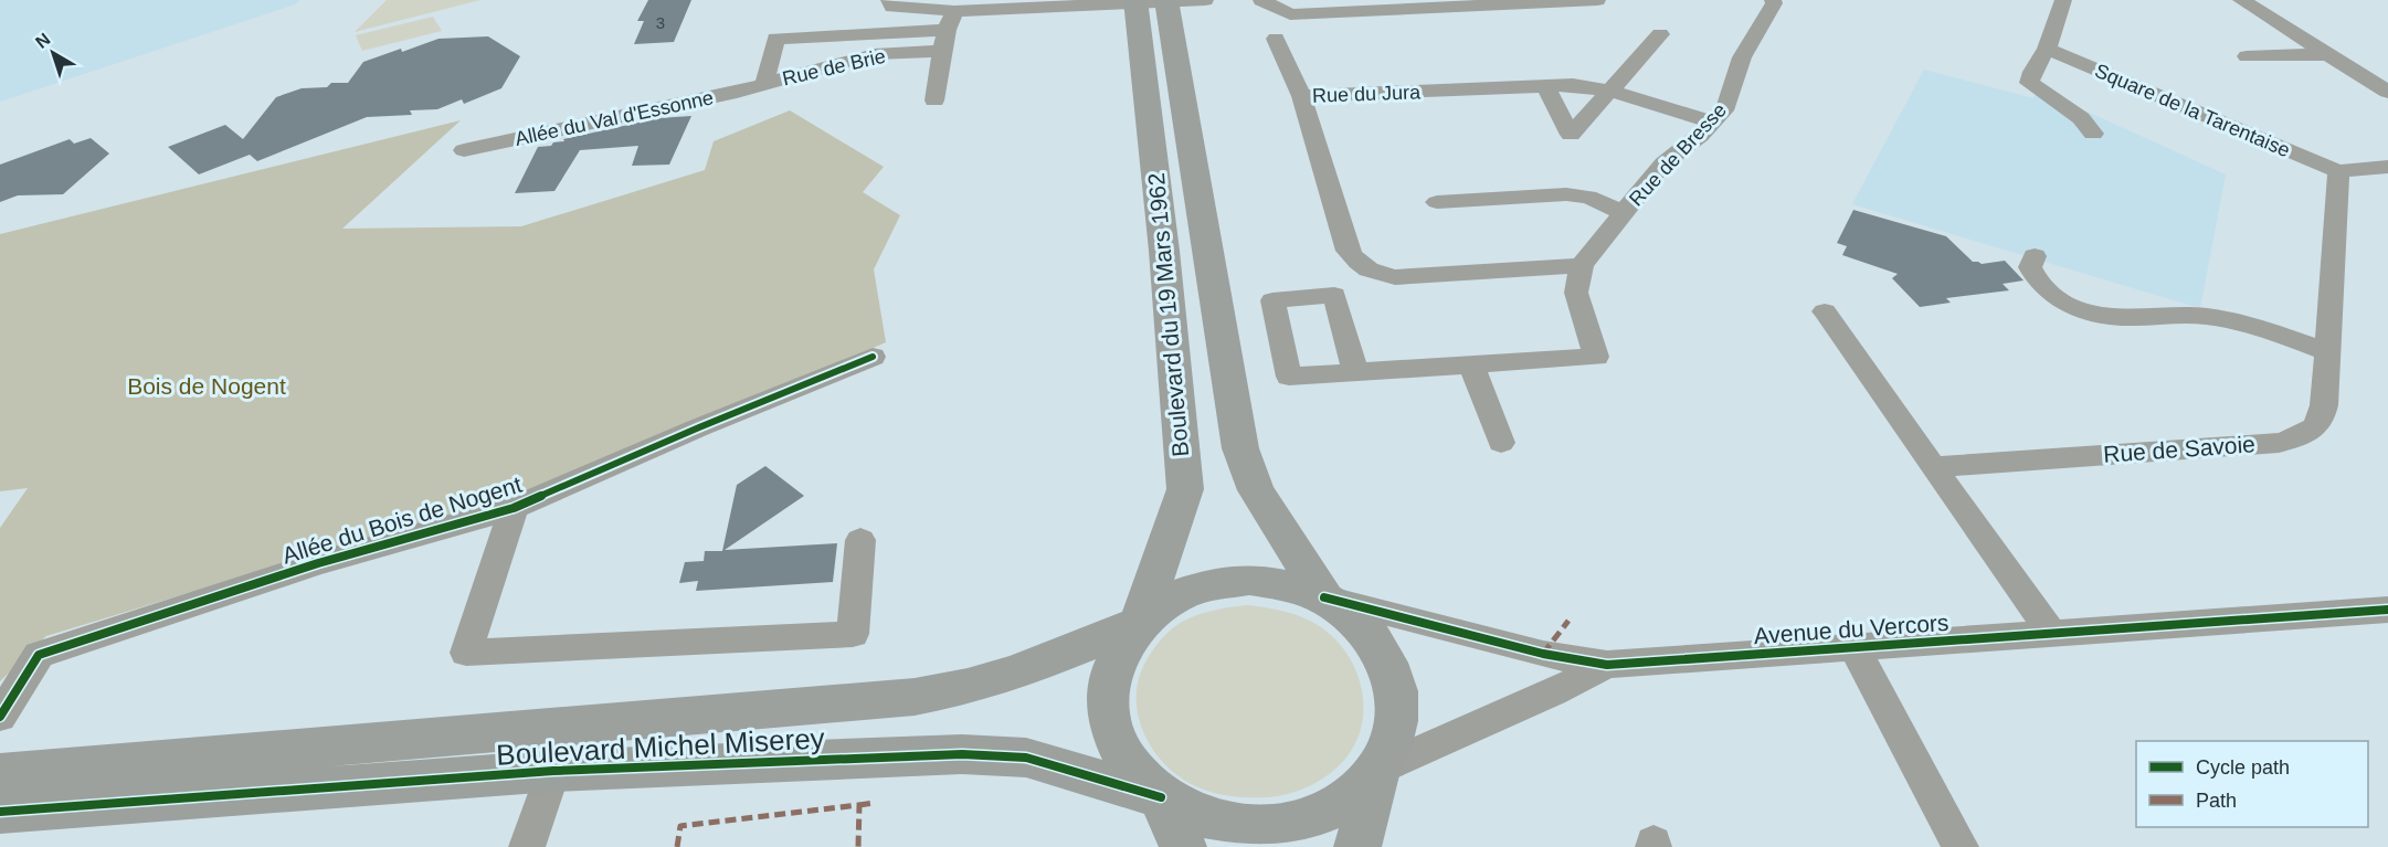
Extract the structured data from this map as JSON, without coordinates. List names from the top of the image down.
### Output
{
  "streets": {
    "street": [
      "Rue de Brie",
      "Rue du Jura",
      "Square de la Tarentaise",
      "Allée du Val d'Essonne",
      "Rue de Bresse",
      "Boulevard du 19 Mars 1962",
      "Rue de Savoie",
      "Allée du Bois de Nogent",
      "Avenue du Vercors",
      "Boulevard Michel Miserey"
    ]
  },
  "crossings": [
    ["Rue de Brie", "Allée du Val d'Essonne"],
    ["Rue du Jura", "Rue de Bresse"],
    ["Square de la Tarentaise", "Rue de Savoie"],
    ["Boulevard du 19 Mars 1962", "Avenue du Vercors"],
    ["Boulevard du 19 Mars 1962", "Boulevard Michel Miserey"]
  ],
  "parks": ["Bois de Nogent"],
  "house_numbers": ["3"],
  "legend": ["Cycle path", "Path"],
  "north": "top left"
}
